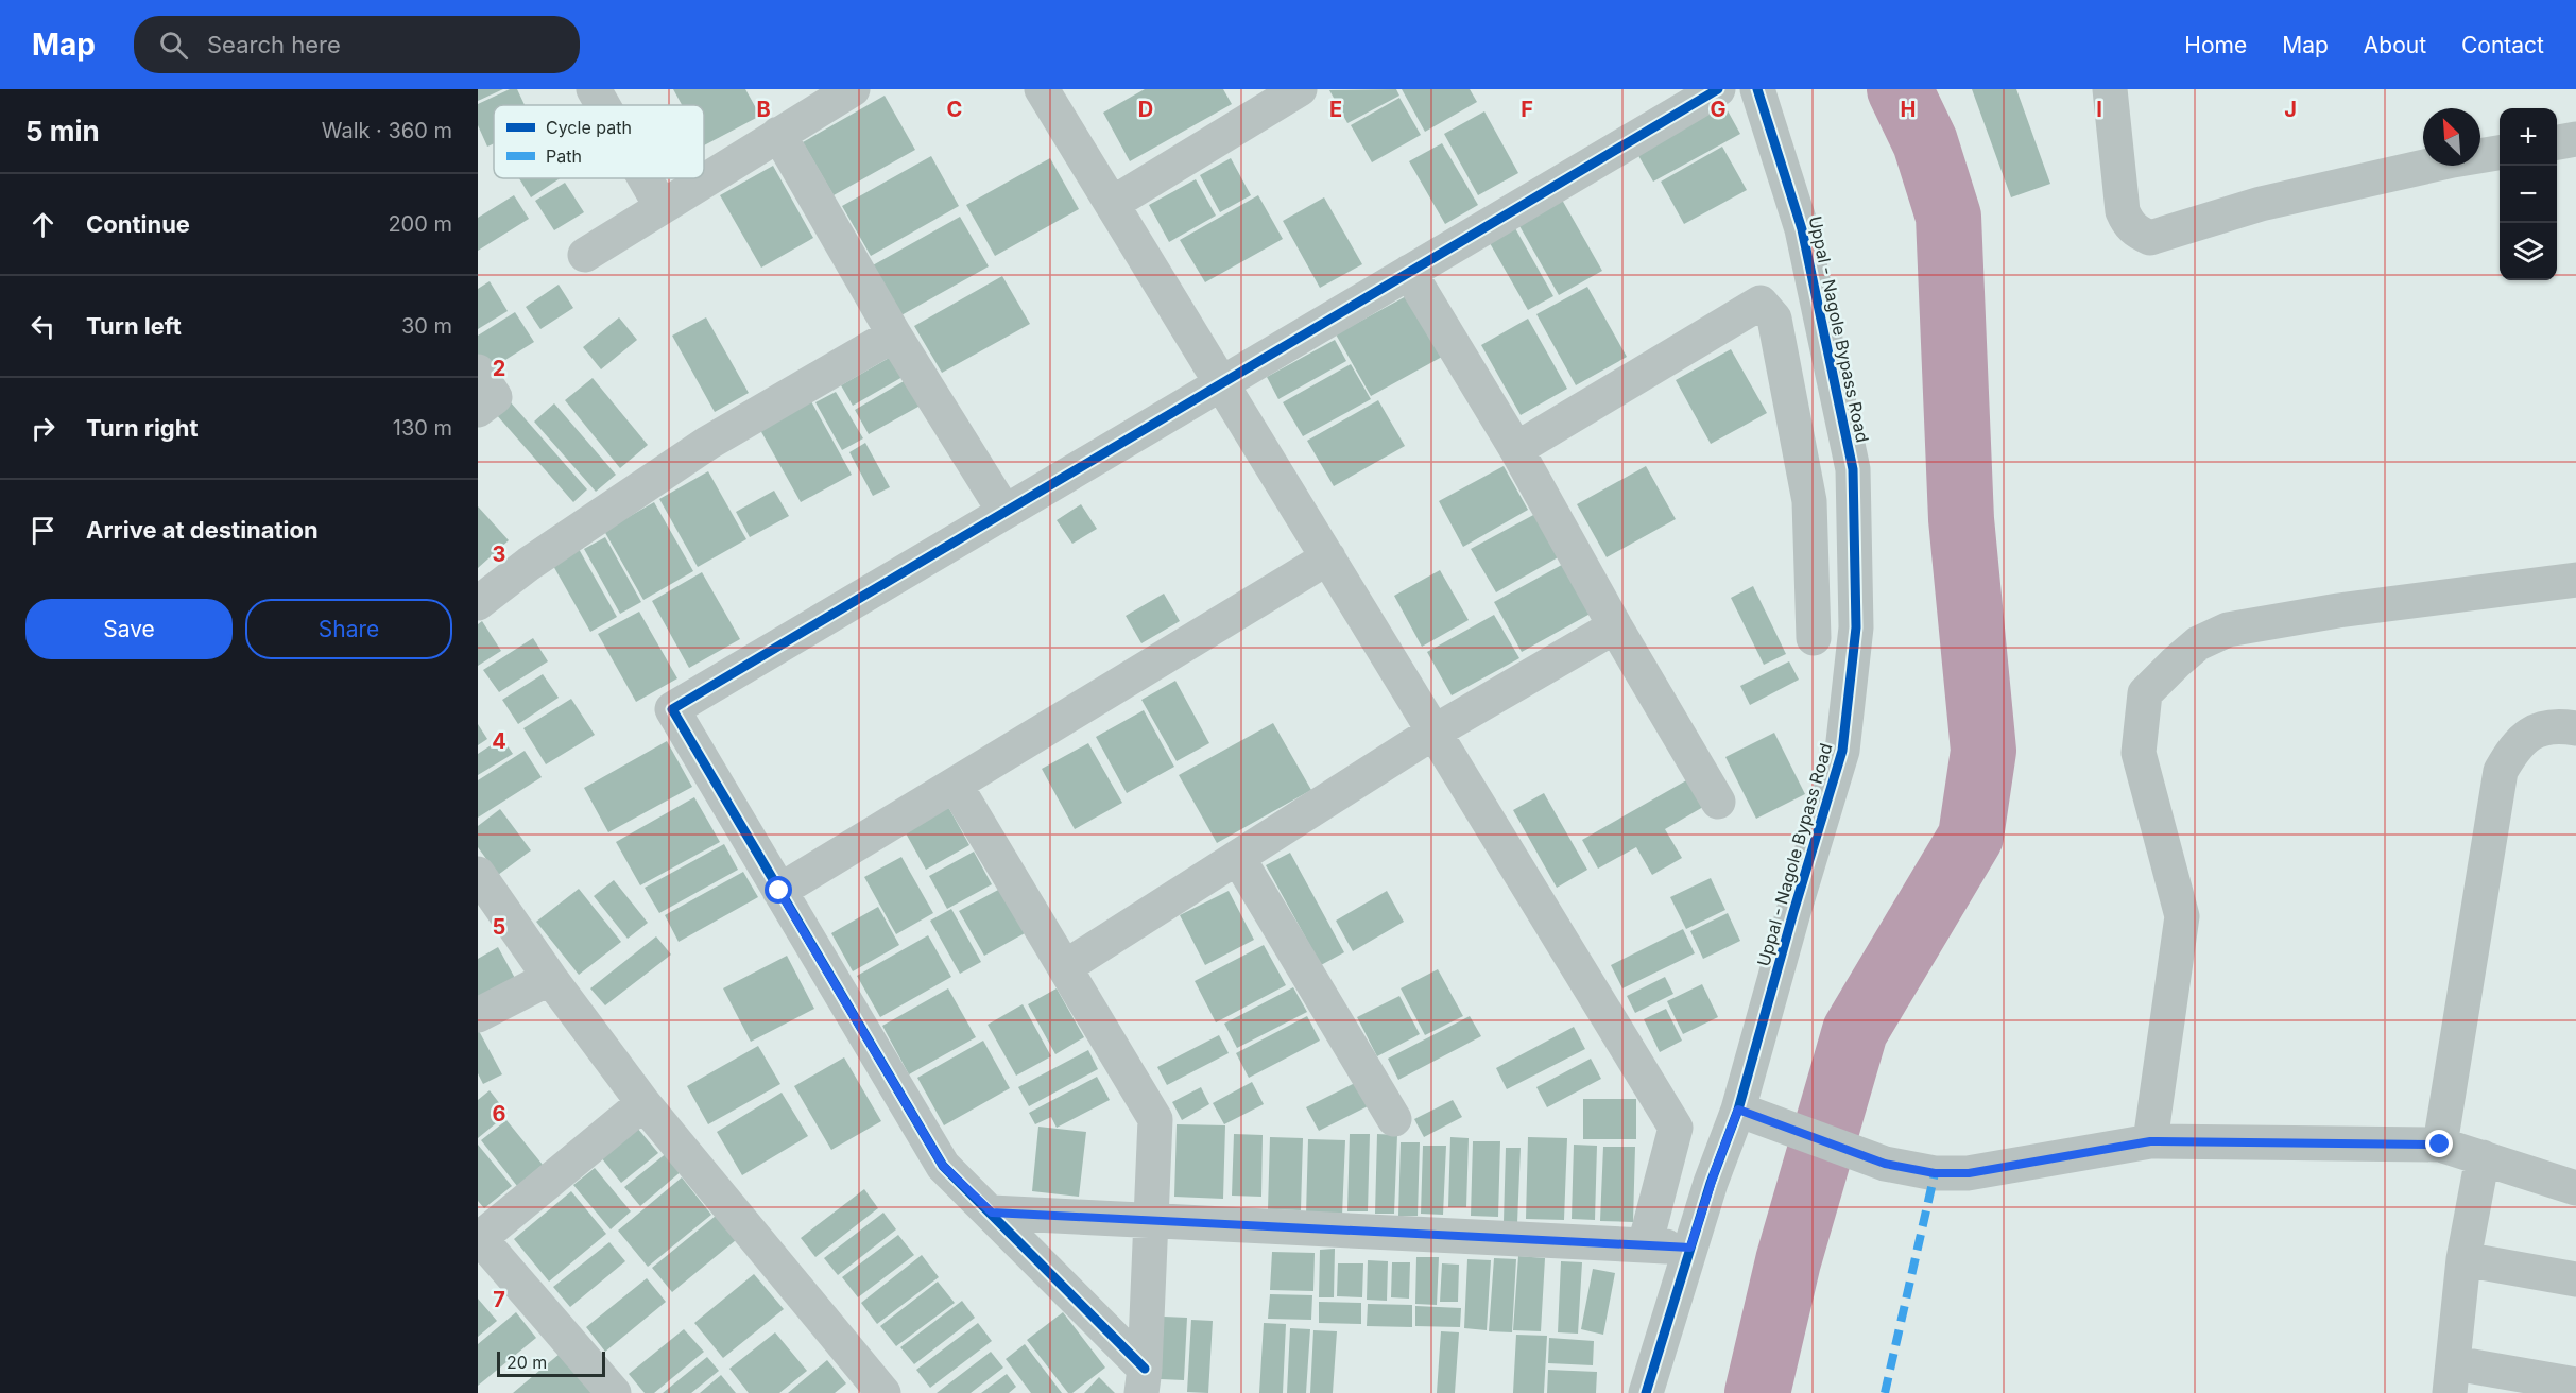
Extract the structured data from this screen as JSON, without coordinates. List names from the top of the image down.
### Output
{
  "streets": {
    "street": ["Uppal - Nagole Bypass Road"]
  },
  "legend": ["Cycle path", "Path"],
  "scale_bar": "20 m",
  "north": "top left",
  "page": {
    "header": "Map",
    "search": "Search here",
    "nav": [
      "Home",
      "Map",
      "About",
      "Contact"
    ],
    "heading": ["5 min", "Walk · 360 m"],
    "map_buttons": ["+", "−"],
    "list": [
      ["Continue", "200 m"],
      ["Turn left", "30 m"],
      ["Turn right", "130 m"],
      "Arrive at destination"
    ],
    "buttons": ["Save", "Share"],
    "scale": "20 m"
  },
  "grid": {
    "columns": [
      "B",
      "C",
      "D",
      "E",
      "F",
      "G",
      "H",
      "I",
      "J"
    ],
    "rows": [
      "2",
      "3",
      "4",
      "5",
      "6",
      "7"
    ]
  }
}
